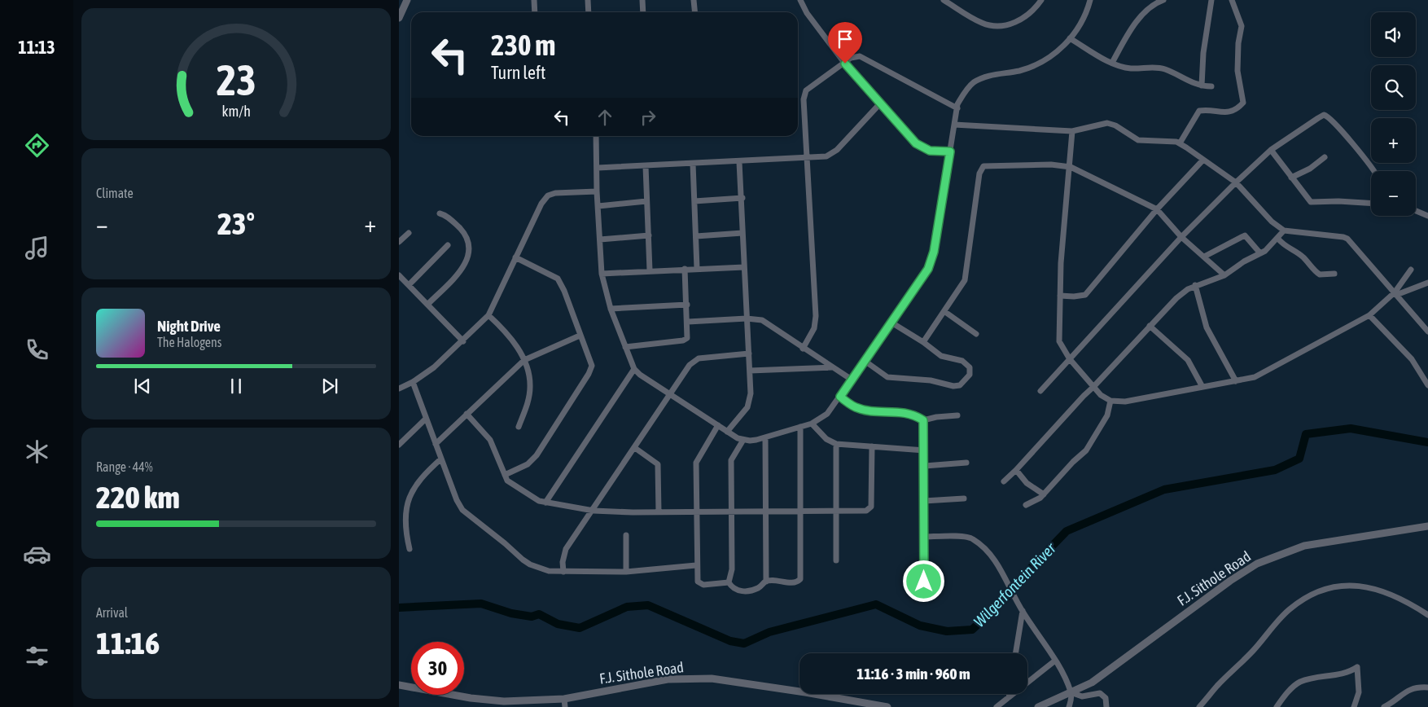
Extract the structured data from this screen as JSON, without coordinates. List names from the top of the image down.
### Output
{
  "streets": {
    "street": ["F.J. Sithole Road"]
  },
  "water": ["Wilgerfontein River"],
  "page": {
    "tabs": "11:13",
    "map_buttons": ["+", "−"],
    "turn": ["230 m", "Turn left"],
    "tile": [
      "Climate",
      ["Range · 44%", "220 km"],
      ["Arrival", "11:16"]
    ],
    "heat": ["−", "23°", "+"],
    "song": ["Night Drive", "The Halogens"],
    "limit": "30",
    "trip": "11:16 · 3 min · 960 m",
    "gauge": ["23", "km/h"]
  }
}
